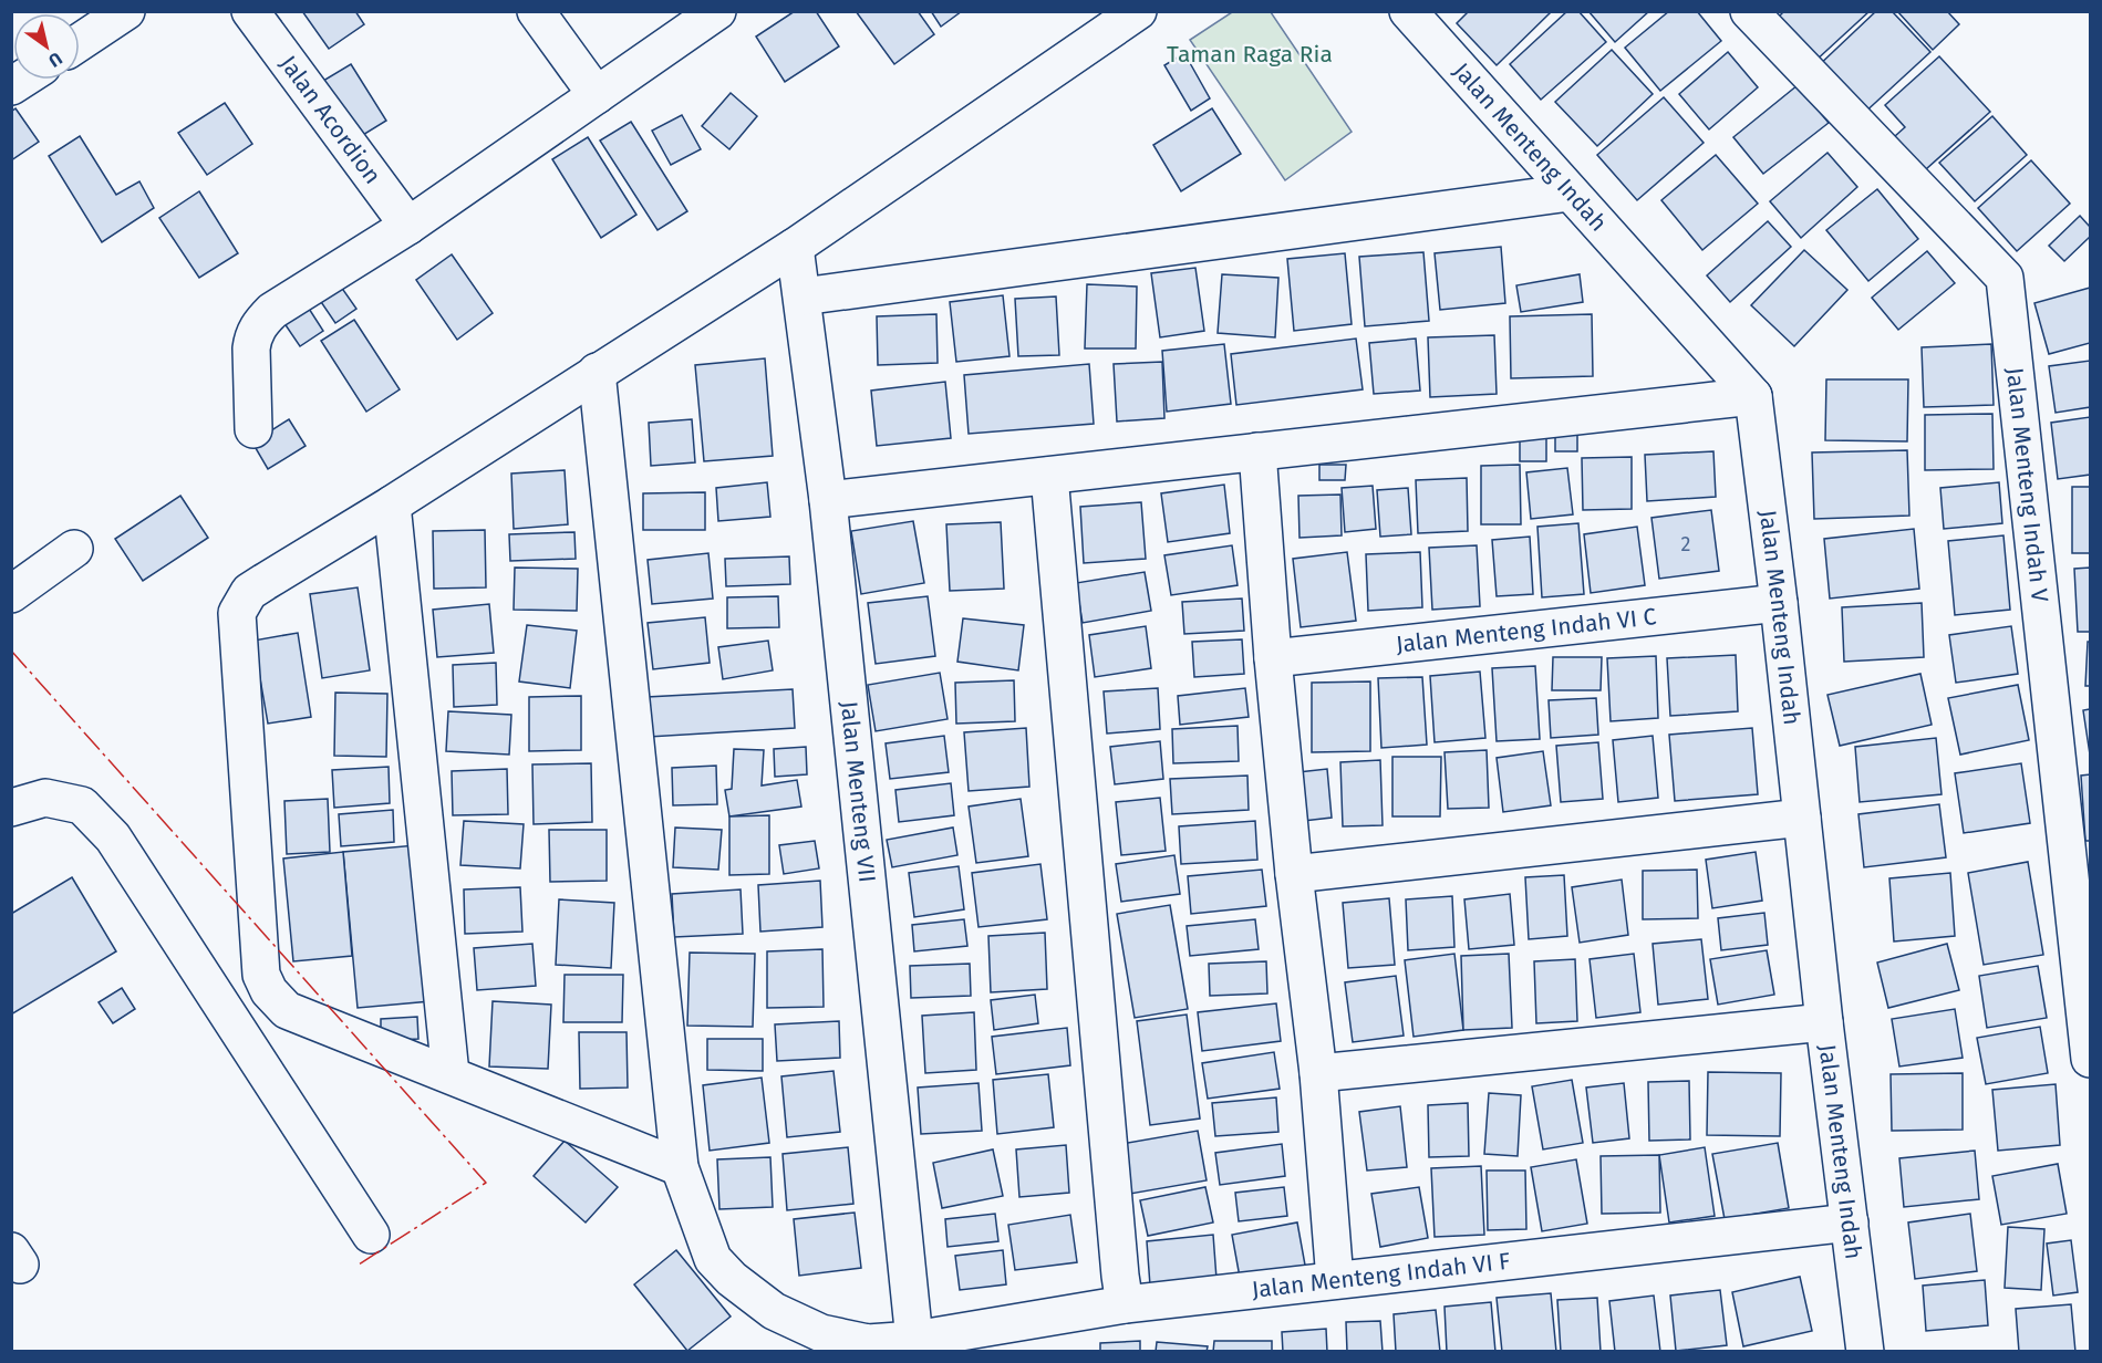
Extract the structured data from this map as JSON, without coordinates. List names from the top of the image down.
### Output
{
  "streets": {
    "street": [
      "Jalan Acordion",
      "Jalan Menteng Indah",
      "Jalan Menteng Indah V",
      "Jalan Menteng Indah VI C",
      "Jalan Menteng VII",
      "Jalan Menteng Indah VI F"
    ]
  },
  "crossings": [
    ["Jalan Menteng Indah", "Jalan Menteng Indah VI C"],
    ["Jalan Menteng Indah", "Jalan Menteng Indah VI F"],
    ["Jalan Menteng VII", "Jalan Menteng Indah VI F"]
  ],
  "parks": ["Taman Raga Ria"],
  "house_numbers": ["2"],
  "north": "bottom right"
}
